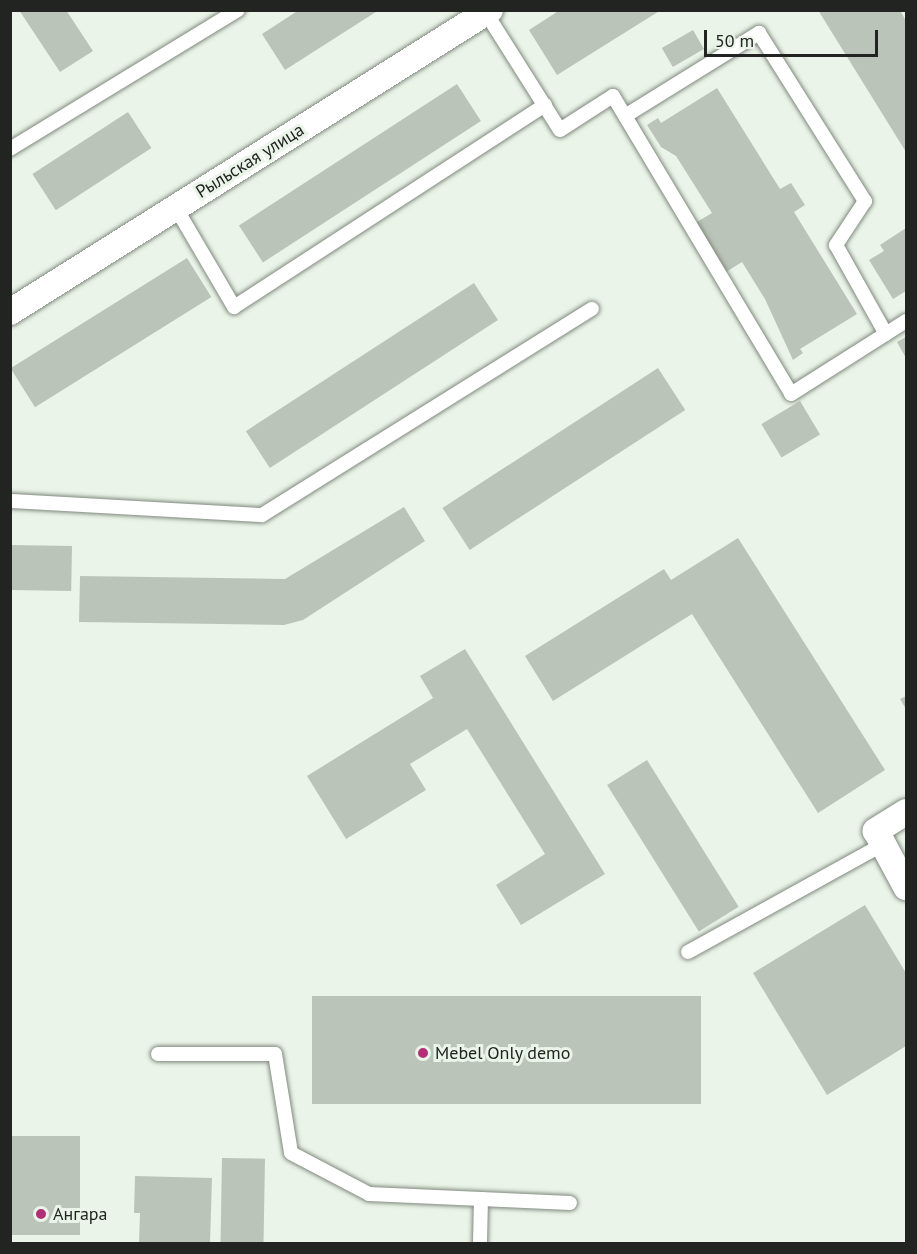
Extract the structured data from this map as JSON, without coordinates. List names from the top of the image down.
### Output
{
  "streets": {
    "street": ["Рыльская улица"]
  },
  "places": ["Mebel Only demo", "Ангара"],
  "scale_bar": "50 m"
}
